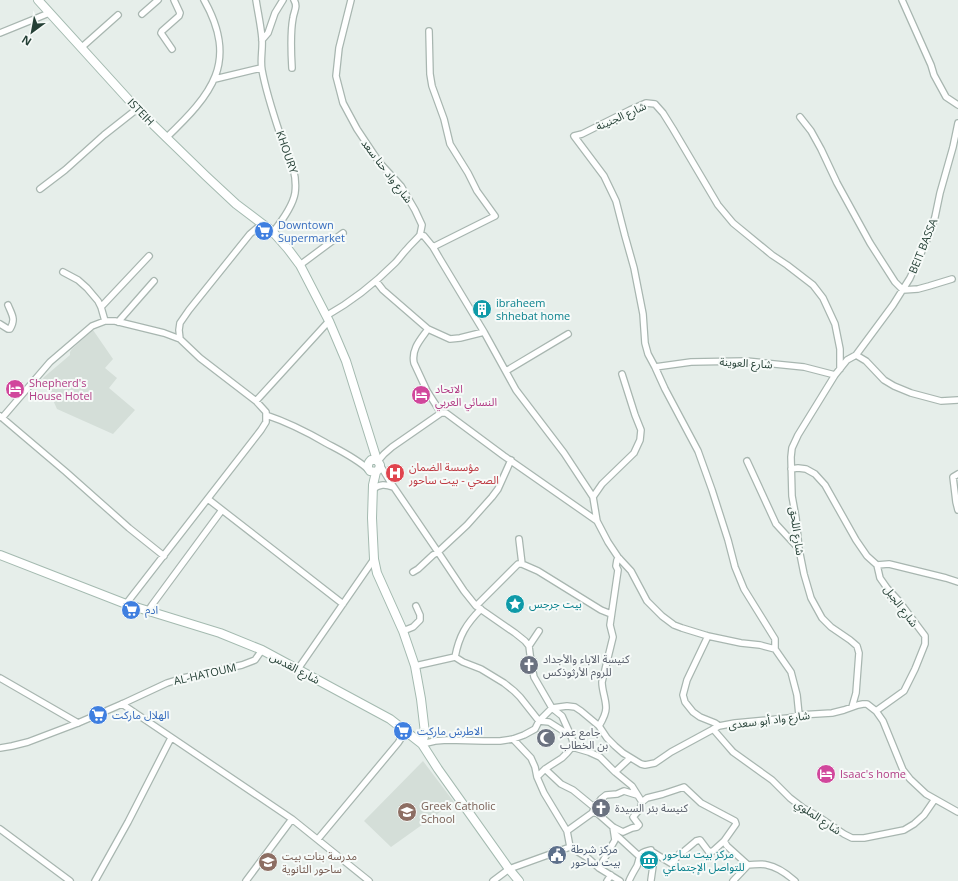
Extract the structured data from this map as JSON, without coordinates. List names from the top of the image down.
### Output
{
  "streets": {
    "street": [
      "ISTEIH",
      "شارع الجنينة",
      "KHOURY",
      "شارع واد حنا سعد",
      "BEIT BASSA",
      "شارع العوينة",
      "شارع اللحق",
      "شارع الجبل",
      "شارع القدس",
      "AL-HATOUM",
      "شارع واد أبو سعدى",
      "شارع الملوي"
    ]
  },
  "crossings": [
    ["ISTEIH", "KHOURY"],
    ["ISTEIH", "شارع القدس"],
    ["شارع الجنينة", "شارع العوينة"],
    ["شارع الجنينة", "شارع اللحق"],
    ["BEIT BASSA", "شارع اللحق"],
    ["شارع العوينة", "شارع اللحق"],
    ["شارع اللحق", "شارع واد أبو سعدى"],
    ["شارع الجبل", "شارع واد أبو سعدى"],
    ["شارع القدس", "AL-HATOUM"],
    ["شارع واد أبو سعدى", "شارع الملوي"]
  ],
  "places": {
    "supermarket": [
      "Downtown Supermarket",
      "ادم",
      "الهلال ماركت",
      "الاطرش ماركت"
    ],
    "building": ["ibraheem shhebat home"],
    "hotel": ["Shepherd's House Hotel", "الاتحاد النسائي العربي", "Isaac's home"],
    "hospital": ["مؤسسة الضمان الصحي - بيت ساحور"],
    "place": ["بيت جرجس"],
    "church": ["كنيسة الآباء والأجداد للروم الأرثوذكس", "كنيسة بئر السيدة"],
    "mosque": ["جامع عمر بن الخطاب"],
    "school or university": ["Greek Catholic School", "مدرسة بنات بيت ساحور الثانوية"],
    "public building": ["مركز شرطة بيت ساحور"],
    "museum": ["مركز بيت ساحور للتواصل الإجتماعي"]
  },
  "north": "bottom left"
}
